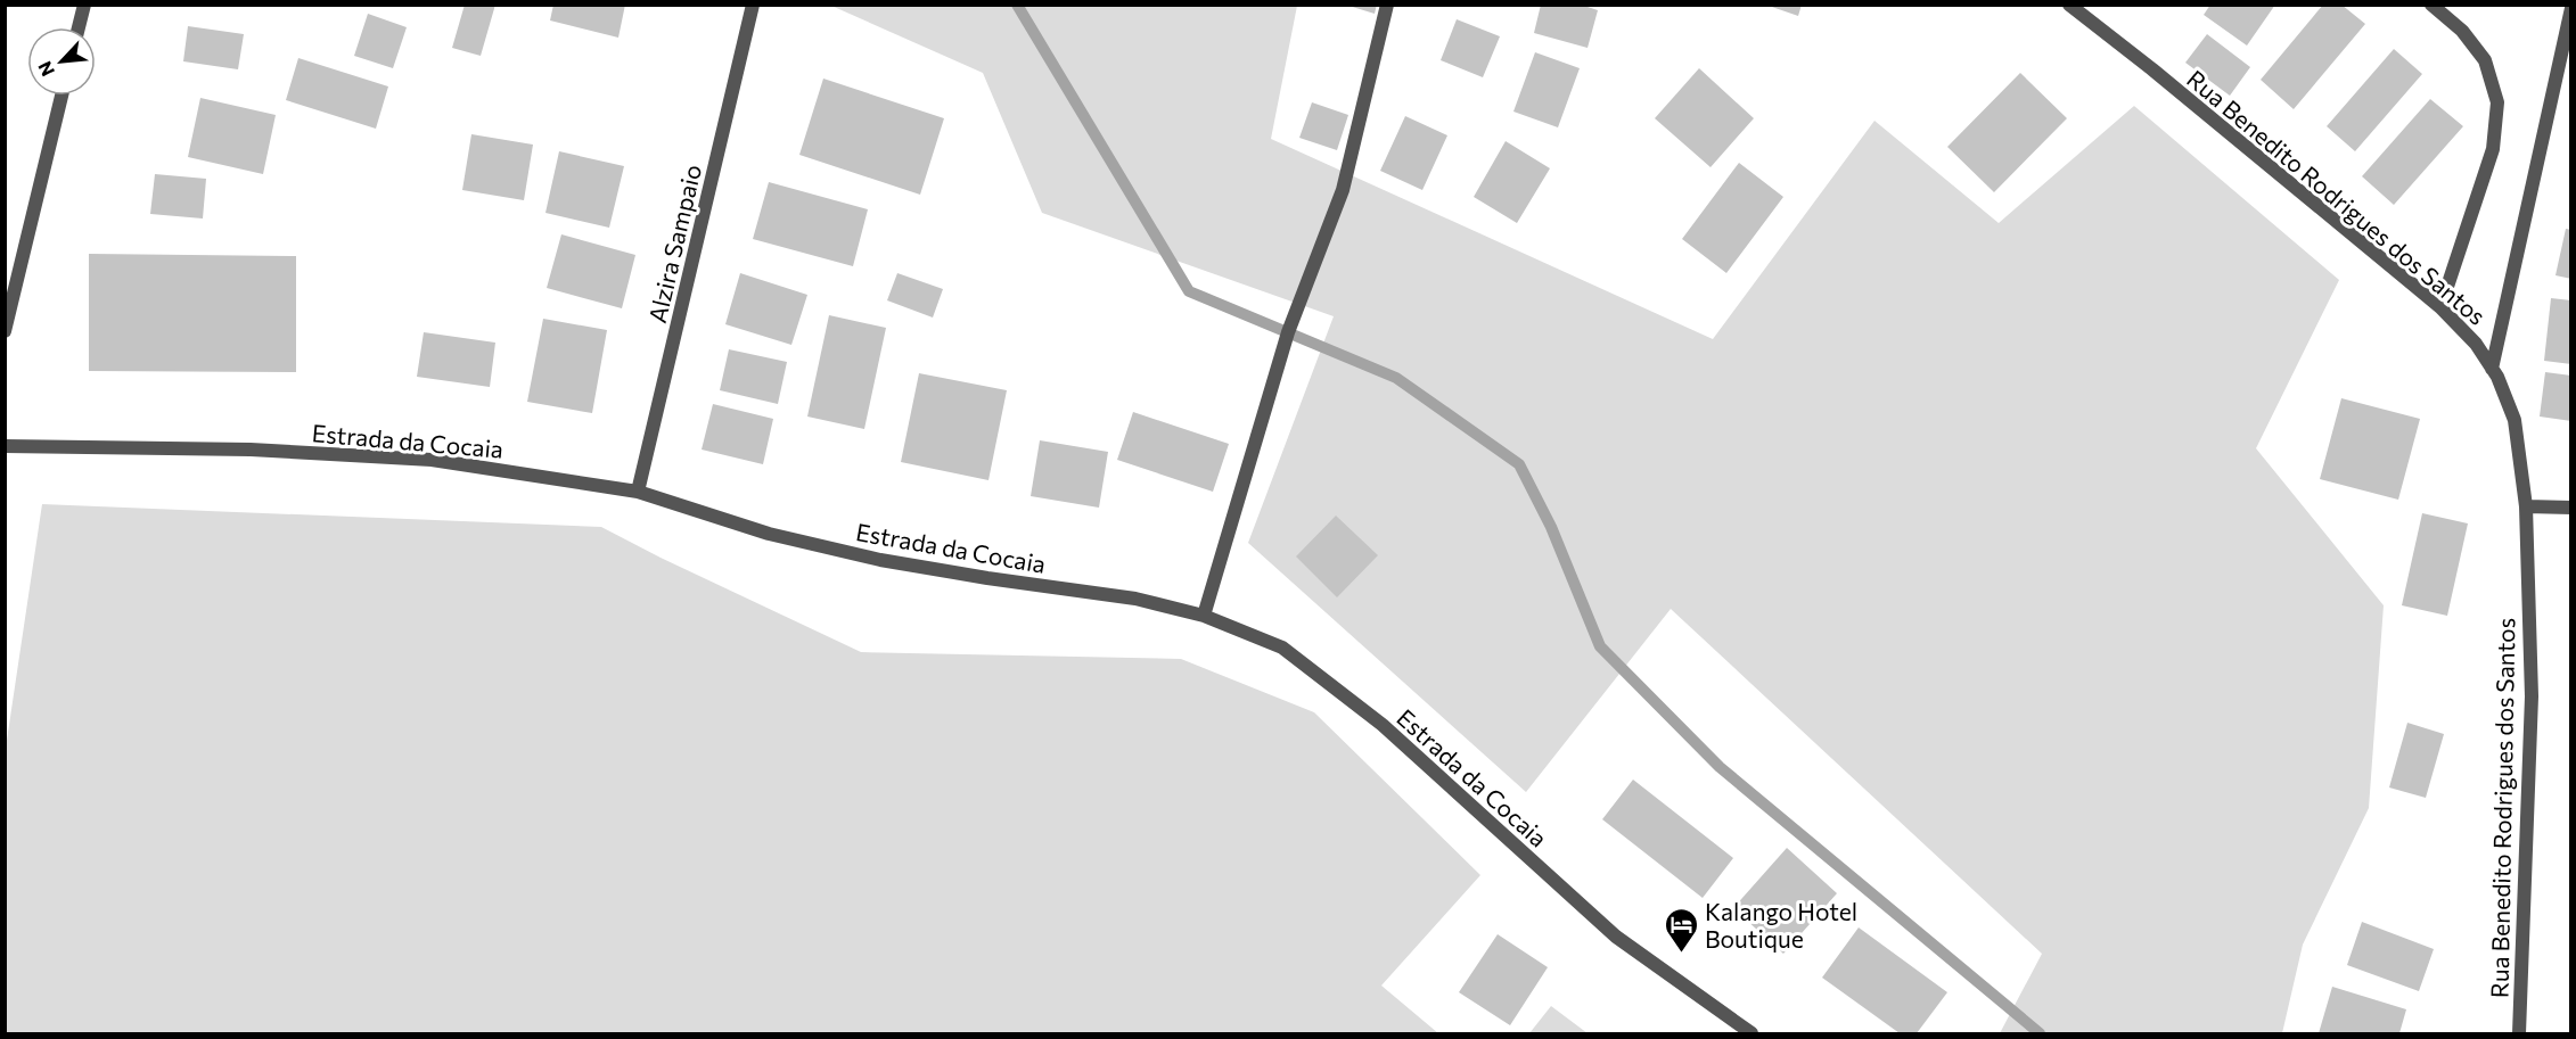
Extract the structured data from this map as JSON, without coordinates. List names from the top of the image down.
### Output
{
  "streets": {
    "street": ["Rua Benedito Rodrigues dos Santos", "Alzira Sampaio", "Estrada da Cocaia"]
  },
  "crossings": [
    ["Alzira Sampaio", "Estrada da Cocaia"]
  ],
  "places": {
    "hotel": ["Kalango Hotel Boutique"]
  },
  "north": "bottom left"
}
